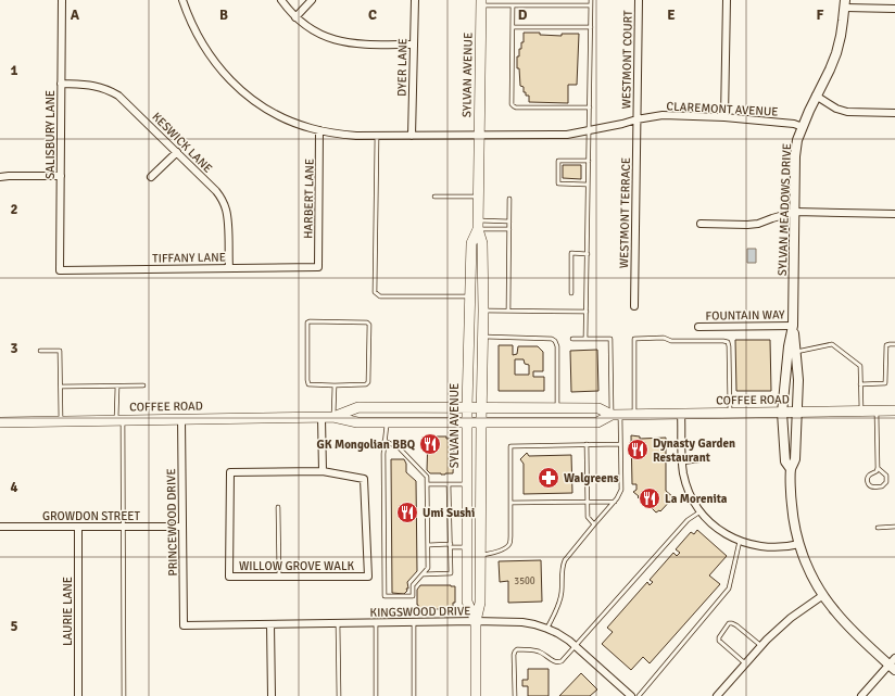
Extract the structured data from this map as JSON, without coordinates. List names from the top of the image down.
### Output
{
  "streets": {
    "main road": ["SYLVAN AVENUE", "COFFEE ROAD"],
    "street": [
      "WESTMONT COURT",
      "DYER LANE",
      "CLAREMONT AVENUE",
      "SALISBURY LANE",
      "KESWICK LANE",
      "HARBERT LANE",
      "SYLVAN MEADOWS DRIVE",
      "WESTMONT TERRACE",
      "TIFFANY LANE",
      "FOUNTAIN WAY",
      "GROWDON STREET",
      "PRINCEWOOD DRIVE",
      "WILLOW GROVE WALK",
      "LAURIE LANE",
      "KINGSWOOD DRIVE"
    ]
  },
  "crossings": [
    ["WESTMONT COURT", "CLAREMONT AVENUE"],
    ["WESTMONT COURT", "WESTMONT TERRACE"],
    ["DYER LANE", "CLAREMONT AVENUE"],
    ["SYLVAN AVENUE", "CLAREMONT AVENUE"],
    ["SYLVAN AVENUE", "COFFEE ROAD"],
    ["SYLVAN AVENUE", "KINGSWOOD DRIVE"],
    ["CLAREMONT AVENUE", "HARBERT LANE"],
    ["CLAREMONT AVENUE", "SYLVAN MEADOWS DRIVE"],
    ["CLAREMONT AVENUE", "WESTMONT TERRACE"],
    ["SALISBURY LANE", "KESWICK LANE"],
    ["SALISBURY LANE", "TIFFANY LANE"],
    ["KESWICK LANE", "TIFFANY LANE"],
    ["HARBERT LANE", "TIFFANY LANE"],
    ["SYLVAN MEADOWS DRIVE", "FOUNTAIN WAY"],
    ["SYLVAN MEADOWS DRIVE", "COFFEE ROAD"],
    ["COFFEE ROAD", "PRINCEWOOD DRIVE"],
    ["GROWDON STREET", "PRINCEWOOD DRIVE"],
    ["GROWDON STREET", "LAURIE LANE"],
    ["PRINCEWOOD DRIVE", "KINGSWOOD DRIVE"]
  ],
  "places": {
    "restaurant": [
      "GK Mongolian BBQ",
      "Dynasty Garden Restaurant",
      "La Morenita",
      "Umi Sushi"
    ],
    "pharmacy": ["Walgreens"]
  },
  "house_numbers": ["3500"],
  "grid": {
    "columns": [
      "A",
      "B",
      "C",
      "D",
      "E",
      "F"
    ],
    "rows": [
      "1",
      "2",
      "3",
      "4",
      "5"
    ]
  }
}
